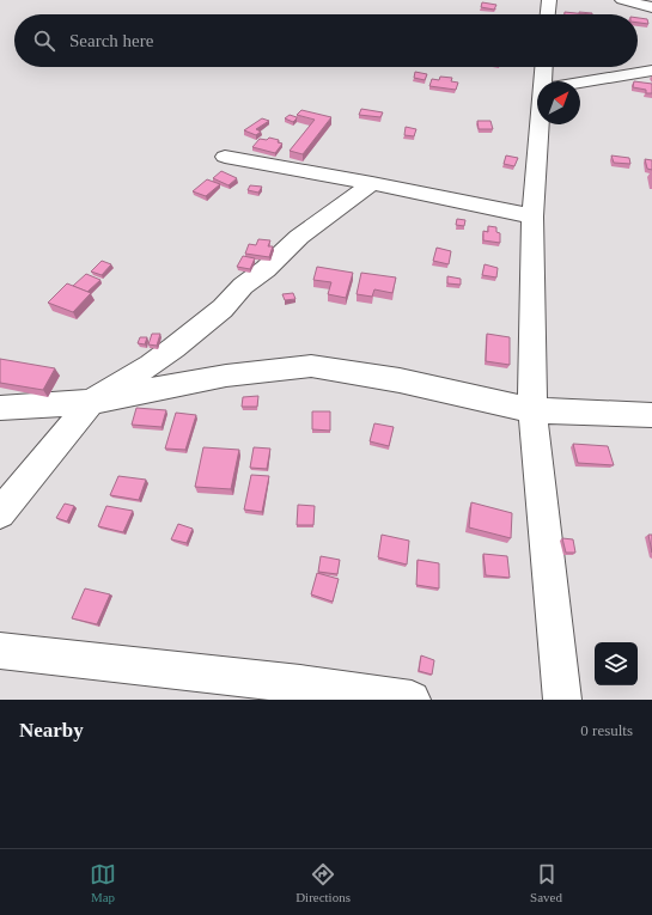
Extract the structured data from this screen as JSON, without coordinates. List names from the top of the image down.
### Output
{
  "north": "top right",
  "page": {
    "search": "Search here",
    "heading": ["Nearby", "0 results"],
    "nav": ["Map", "Directions", "Saved"]
  }
}
